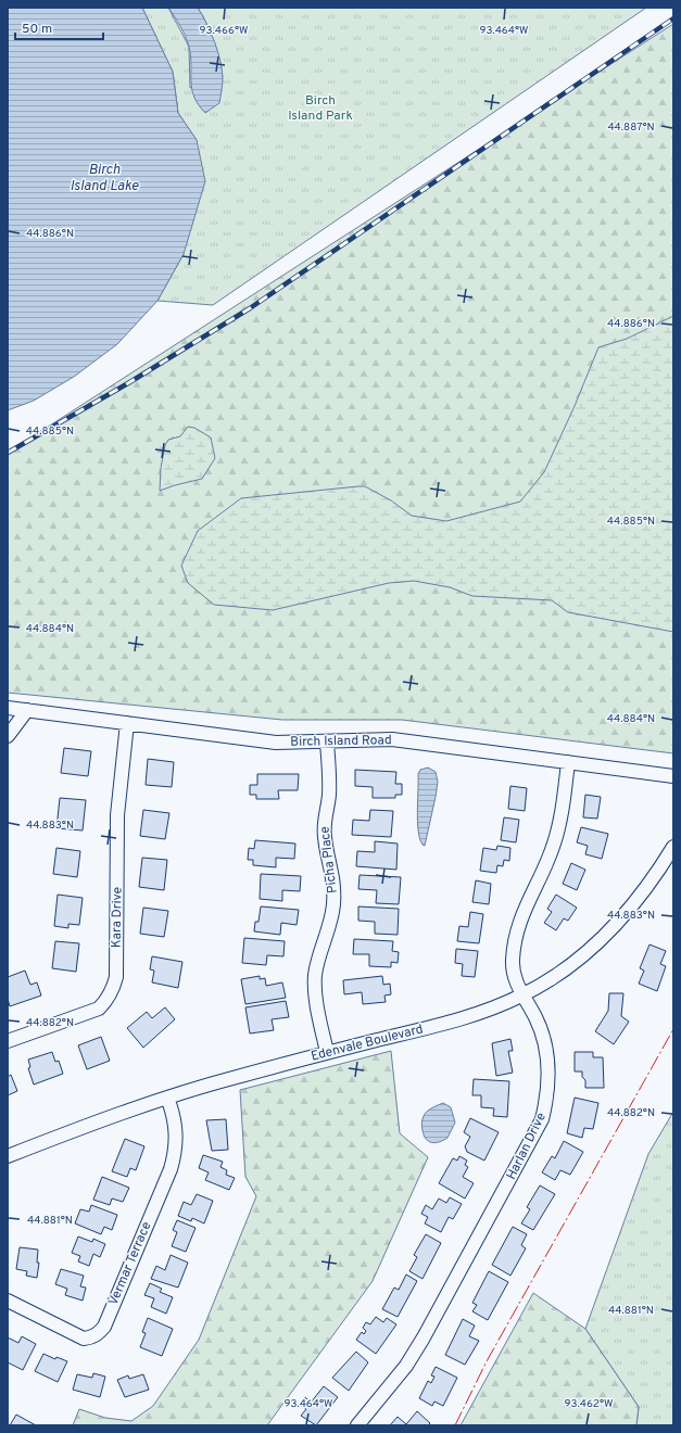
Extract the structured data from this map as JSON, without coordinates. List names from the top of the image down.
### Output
{
  "streets": {
    "street": [
      "Birch Island Road",
      "Picha Place",
      "Kara Drive",
      "Edenvale Boulevard",
      "Harlan Drive",
      "Vermar Terrace"
    ]
  },
  "crossings": [
    ["Birch Island Road", "Picha Place"],
    ["Birch Island Road", "Kara Drive"],
    ["Birch Island Road", "Harlan Drive"],
    ["Picha Place", "Edenvale Boulevard"],
    ["Edenvale Boulevard", "Harlan Drive"],
    ["Edenvale Boulevard", "Vermar Terrace"]
  ],
  "water": ["Birch Island Lake"],
  "parks": ["Birch Island Park"],
  "scale_bar": "50 m",
  "coordinates": [
    "93.466°W",
    "93.464°W",
    "44.887°N",
    "44.886°N",
    "44.885°N",
    "44.884°N",
    "44.883°N",
    "44.882°N",
    "44.881°N",
    "93.462°W"
  ]
}
